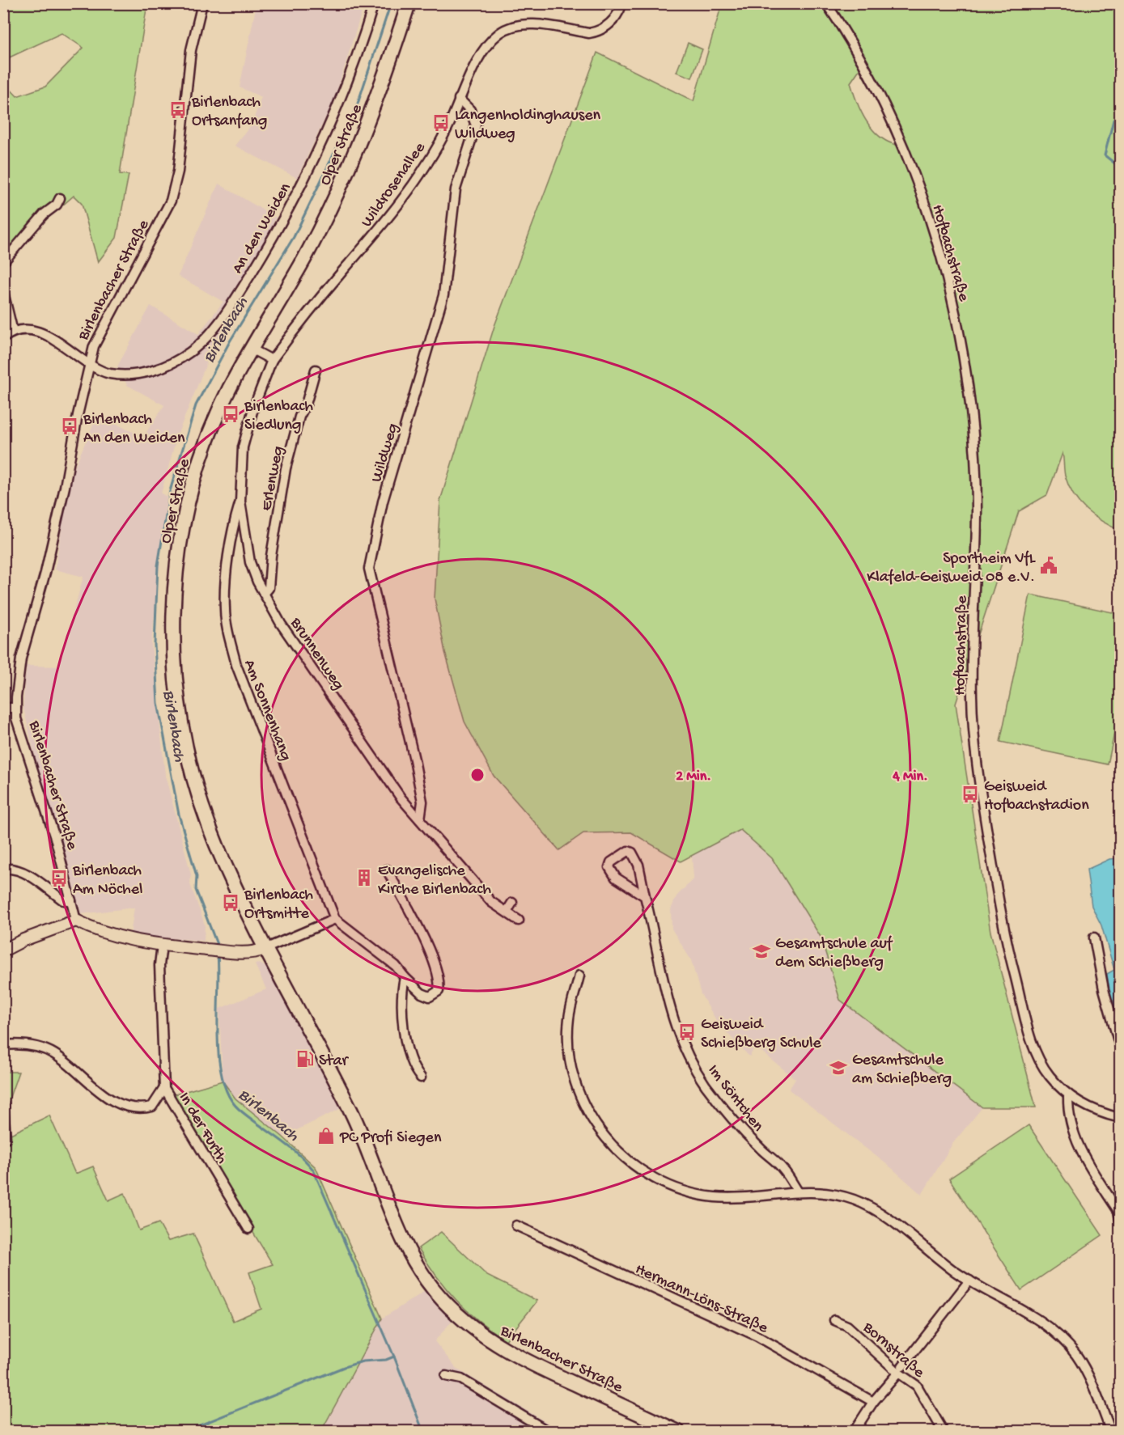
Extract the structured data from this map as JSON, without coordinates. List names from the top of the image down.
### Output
{
  "streets": {
    "main road": ["Olper Straße", "Birlenbacher Straße"],
    "street": [
      "Wildrosenallee",
      "An den Weiden",
      "Hofbachstraße",
      "Wildweg",
      "Erlenweg",
      "Brunnenweg",
      "Am Sonnenhang",
      "Im Söntchen",
      "In der Furth",
      "Hermann-Löns-Straße",
      "Bornstraße"
    ]
  },
  "crossings": [
    ["Olper Straße", "Birlenbacher Straße"],
    ["Wildrosenallee", "Wildweg"],
    ["Wildrosenallee", "Brunnenweg"],
    ["An den Weiden", "Birlenbacher Straße"],
    ["Wildweg", "Brunnenweg"],
    ["Erlenweg", "Brunnenweg"],
    ["Brunnenweg", "Am Sonnenhang"]
  ],
  "water": ["Birlenbach"],
  "places": {
    "bus stop": [
      "Birlenbach Ortsanfang",
      "Langenholdinghausen Wildweg",
      "Birlenbach Siedlung",
      "Birlenbach An den Weiden",
      "Geisweid Hofbachstadion",
      "Birlenbach Am Nöchel",
      "Birlenbach Ortsmitte",
      "Geisweid Schießberg Schule"
    ],
    "public building": ["Sportheim VfL Klafeld-Geisweid 08 e.V."],
    "building": ["Evangelische Kirche Birlenbach"],
    "school or university": ["Gesamtschule auf dem Schießberg", "Gesamtschule am Schießberg"],
    "fuel station": ["Star"],
    "shop": ["PC Profi Siegen"]
  },
  "rings": ["2 Min.", "4 Min."]
}
